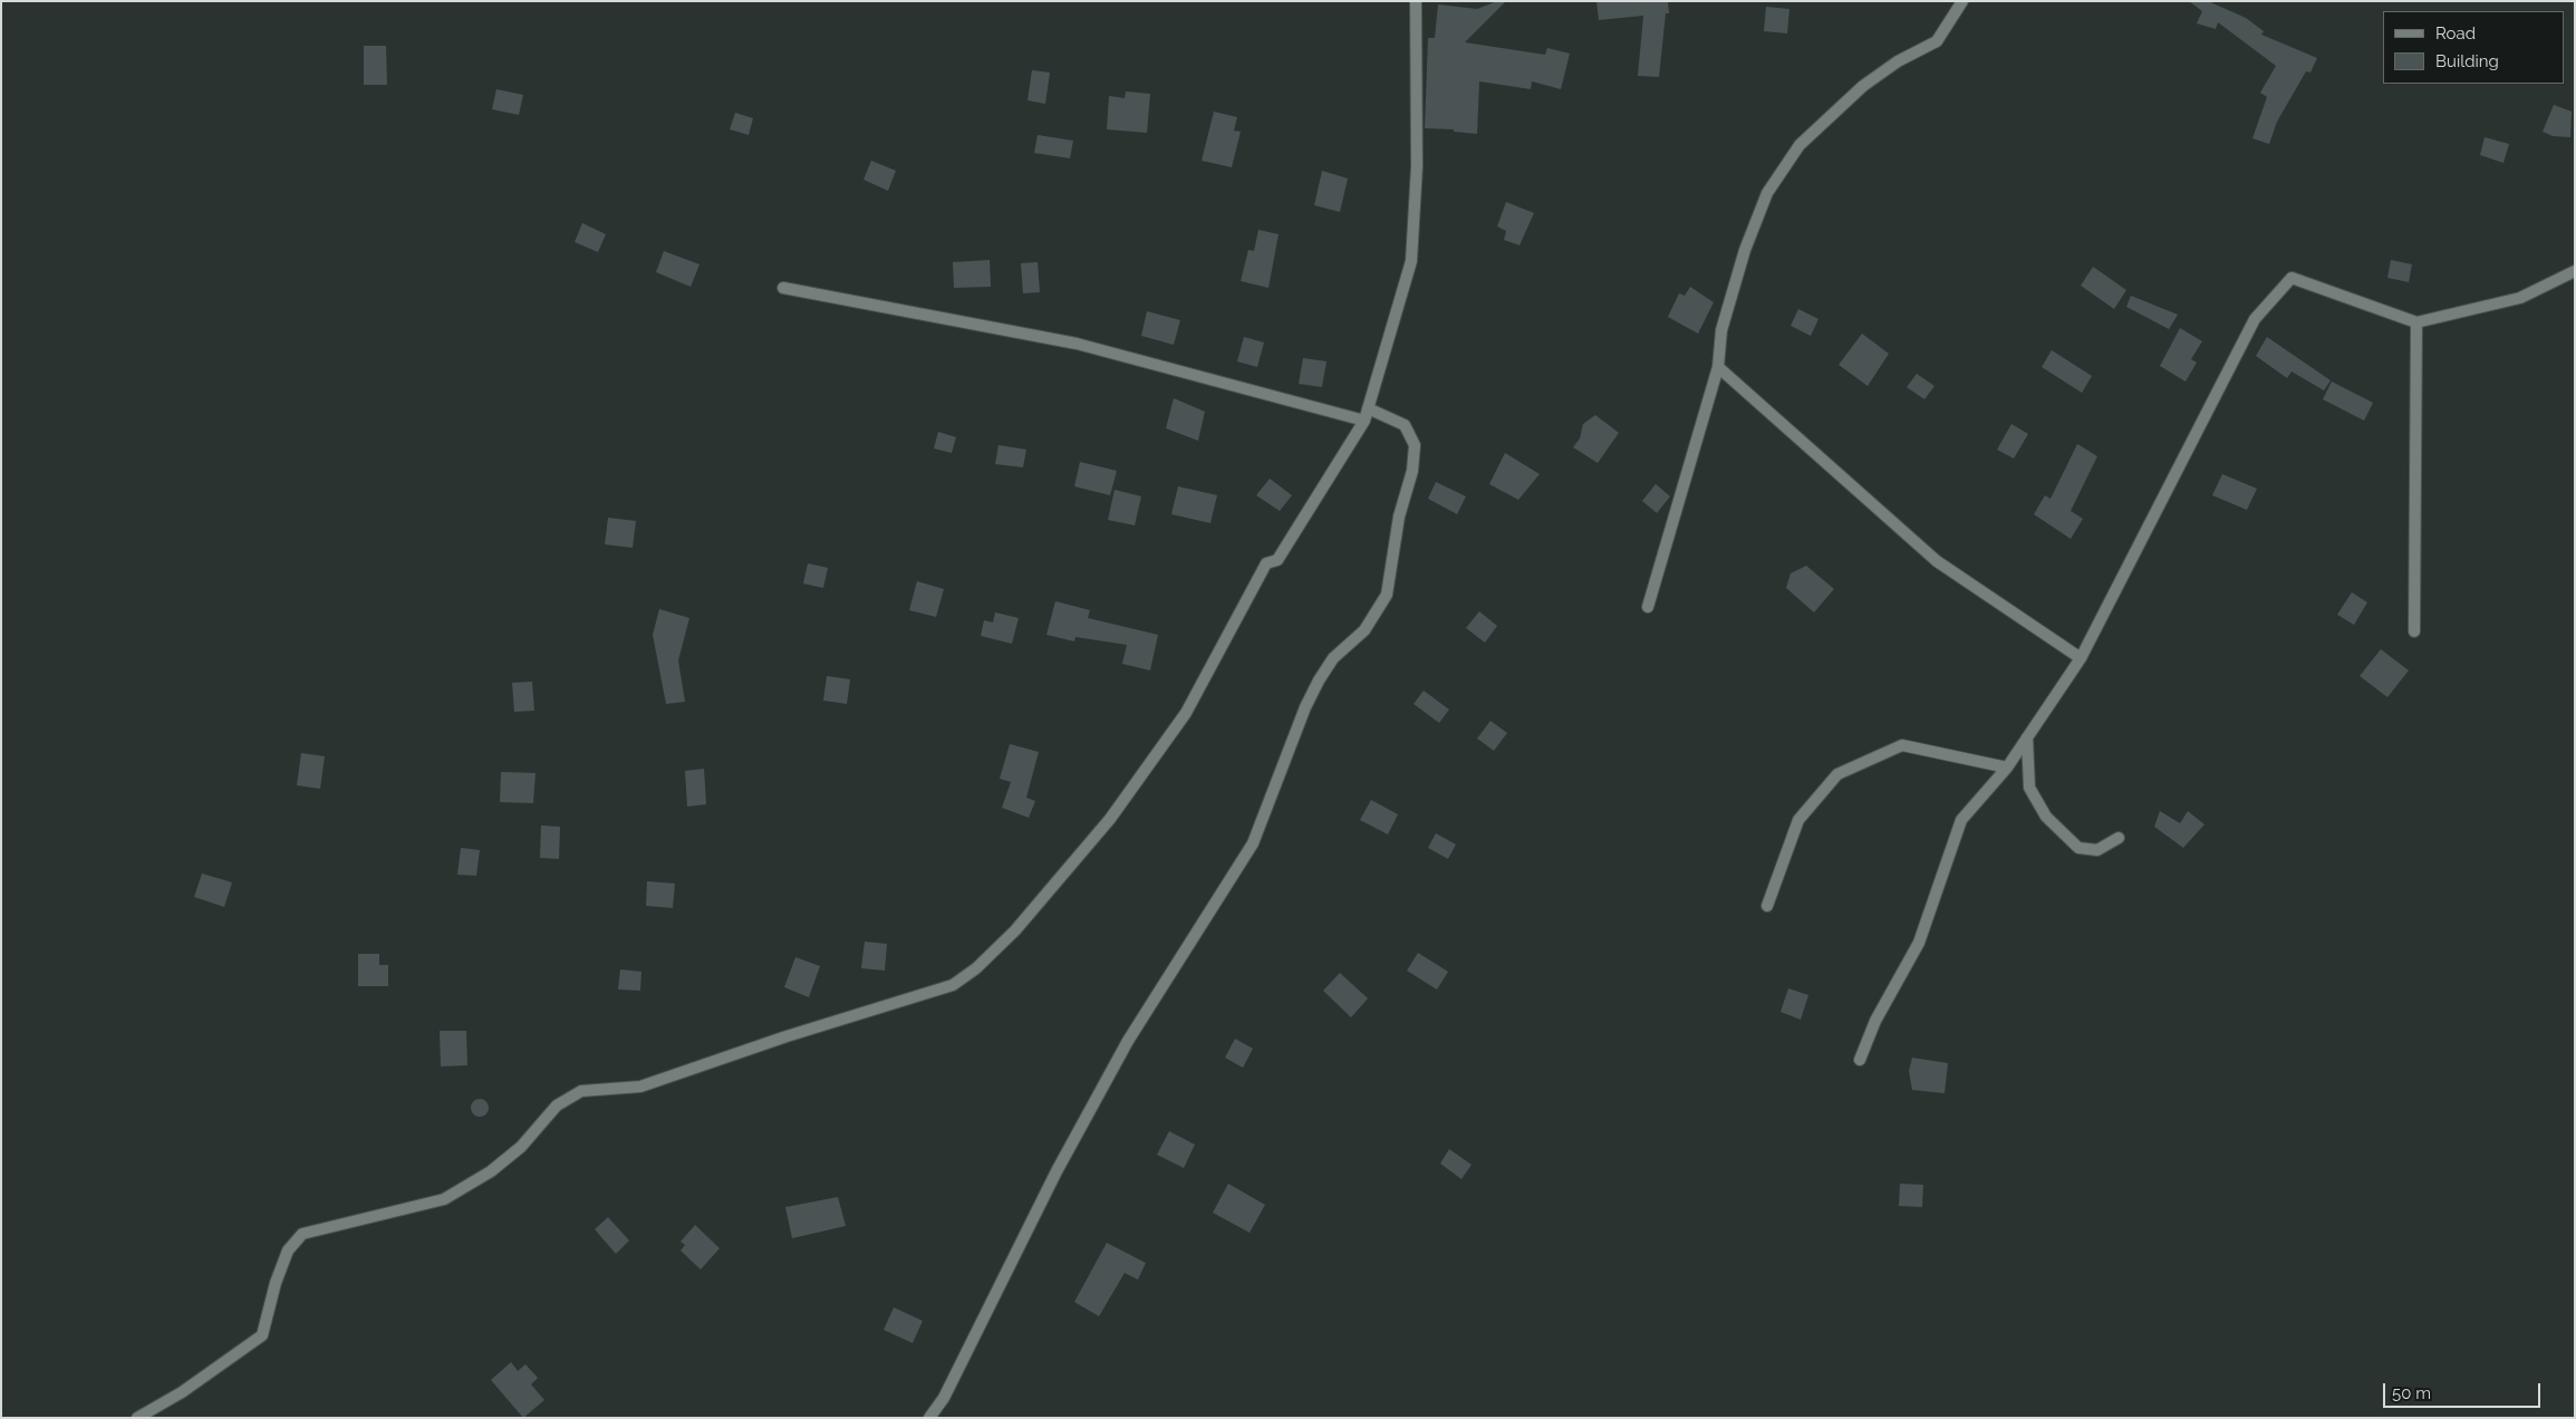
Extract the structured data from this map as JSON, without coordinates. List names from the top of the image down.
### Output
{
  "legend": ["Road", "Building"],
  "scale_bar": "50 m"
}
